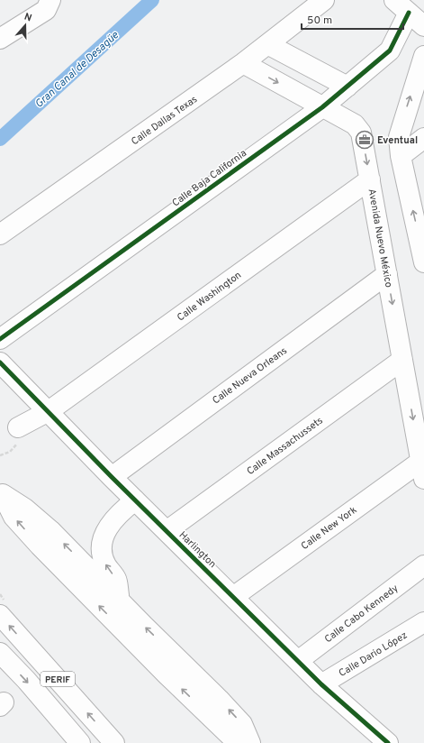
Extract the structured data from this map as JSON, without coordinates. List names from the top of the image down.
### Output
{
  "streets": {
    "main road": [
      "Calle Dallas Texas",
      "Calle Baja California",
      "Avenida Nuevo México",
      "Calle Washington",
      "Calle Nueva Orleans",
      "Calle Massachussets",
      "Calle New York",
      "Harlington",
      "Calle Cabo Kennedy",
      "Calle Dario López",
      "PERIF"
    ]
  },
  "crossings": [
    ["Calle Dallas Texas", "Avenida Nuevo México"],
    ["Calle Baja California", "Avenida Nuevo México"],
    ["Avenida Nuevo México", "Calle Washington"],
    ["Avenida Nuevo México", "Calle Nueva Orleans"],
    ["Avenida Nuevo México", "Calle Massachussets"],
    ["Avenida Nuevo México", "Calle New York"],
    ["Calle Washington", "Harlington"],
    ["Calle Nueva Orleans", "Harlington"],
    ["Calle Massachussets", "Harlington"],
    ["Calle New York", "Harlington"],
    ["Harlington", "Calle Cabo Kennedy"],
    ["Harlington", "Calle Dario López"]
  ],
  "one_way": ["Avenida Nuevo México"],
  "water": ["Gran Canal de Desagüe"],
  "places": {
    "office": ["Eventual"]
  },
  "scale_bar": "50 m",
  "north": "top"
}
